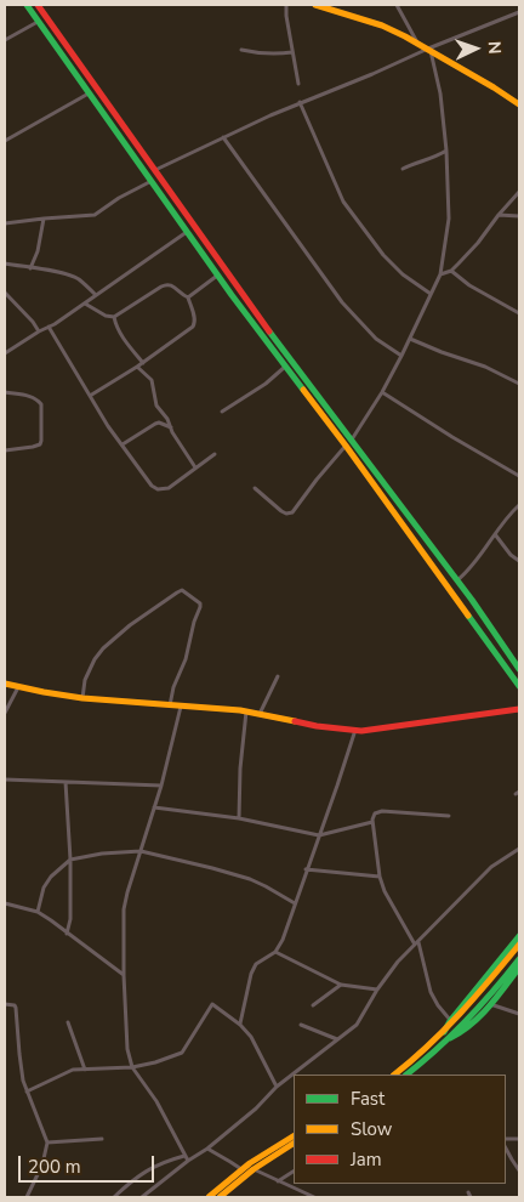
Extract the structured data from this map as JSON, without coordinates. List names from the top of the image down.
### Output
{
  "legend": ["Fast", "Slow", "Jam"],
  "scale_bar": "200 m",
  "north": "right"
}
